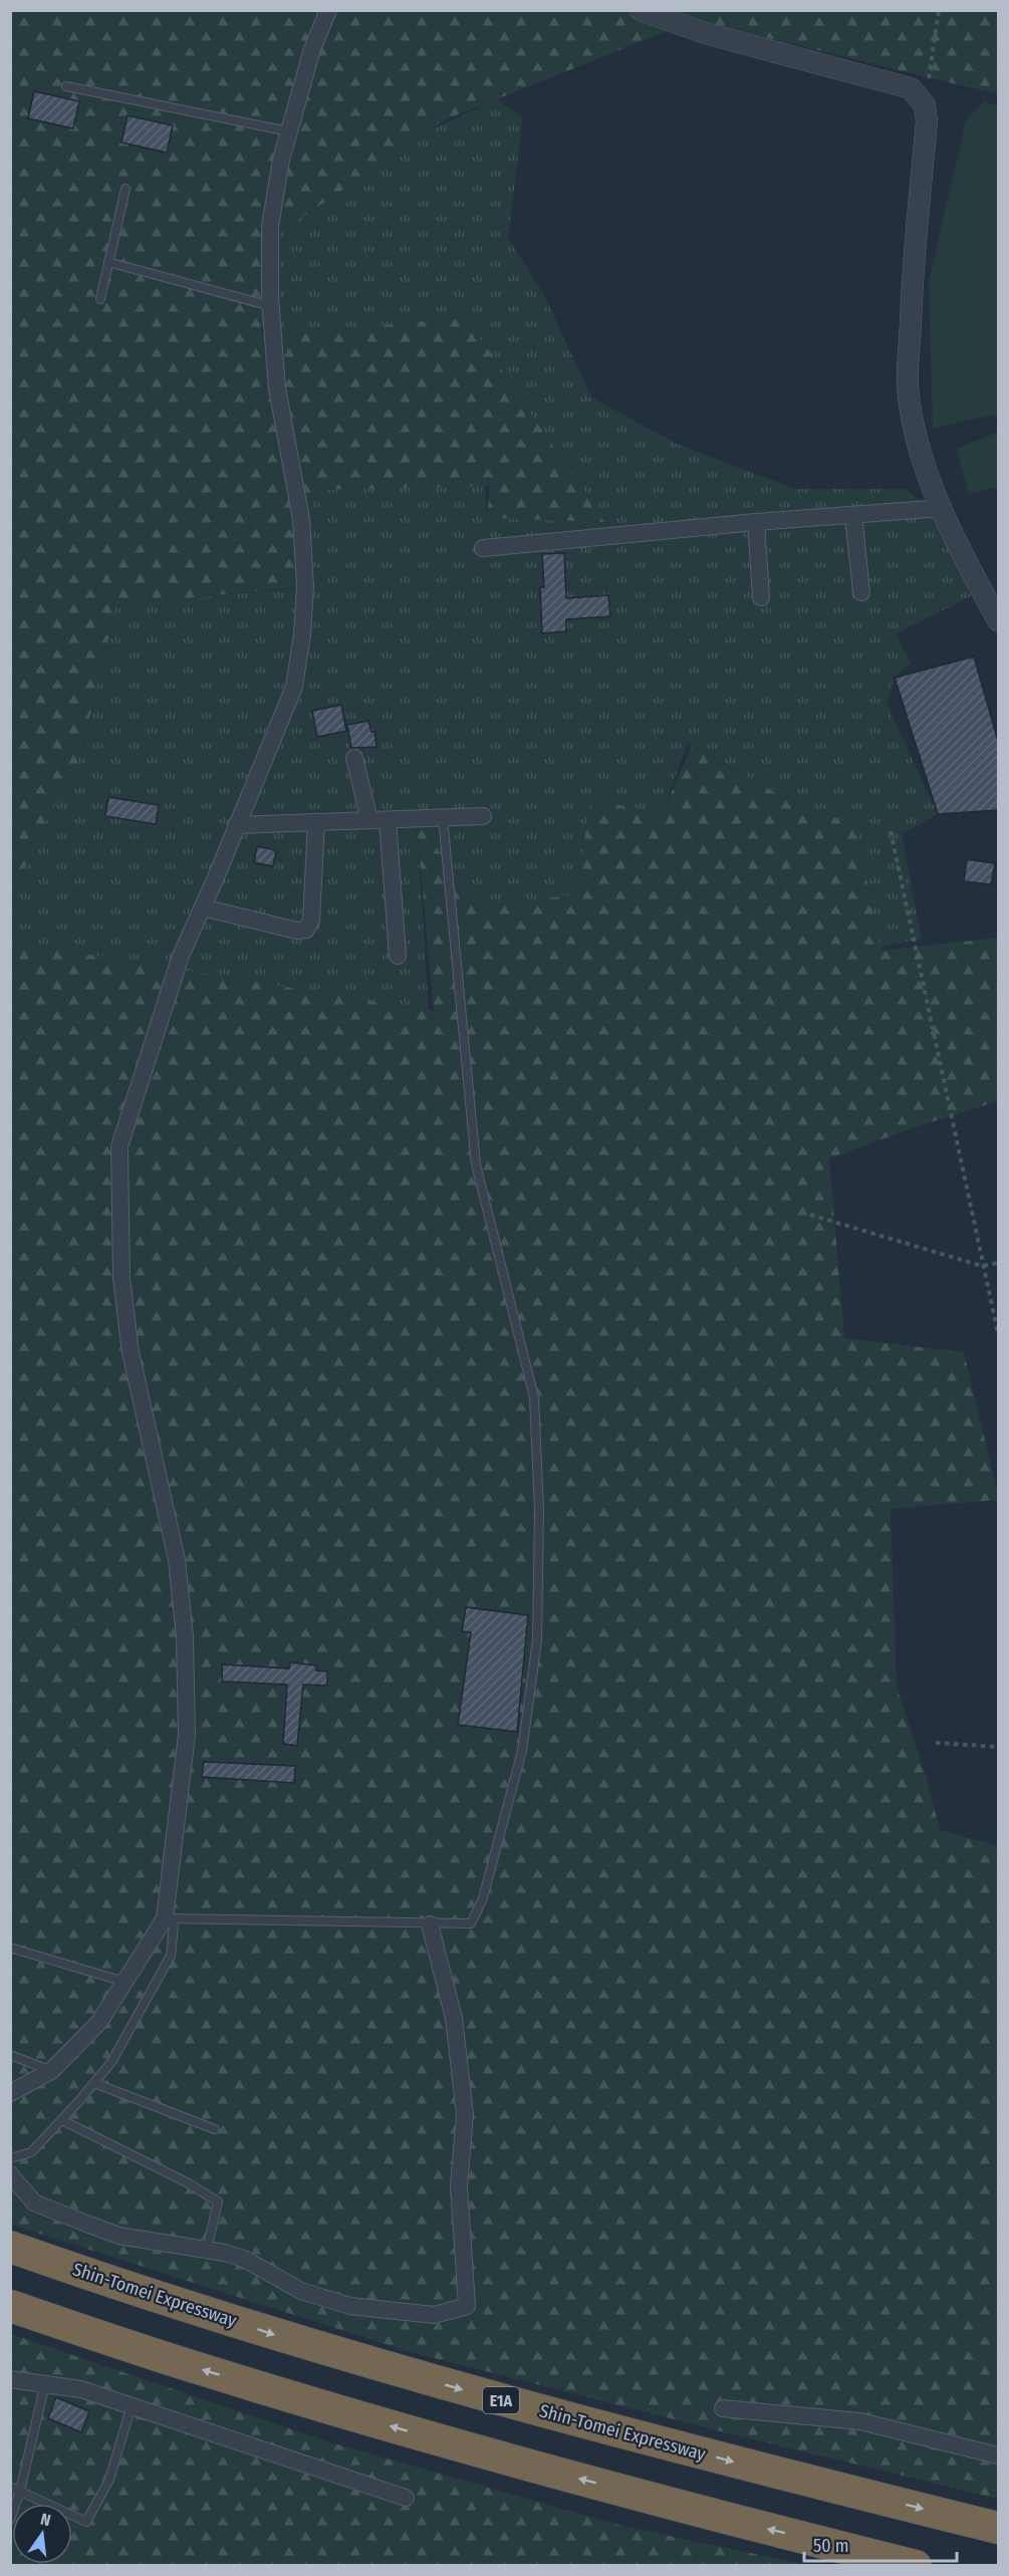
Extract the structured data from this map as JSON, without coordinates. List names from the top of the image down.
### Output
{
  "streets": {
    "highway": ["Shin-Tomei Expressway", "E1A"]
  },
  "scale_bar": "50 m",
  "north": "top"
}
